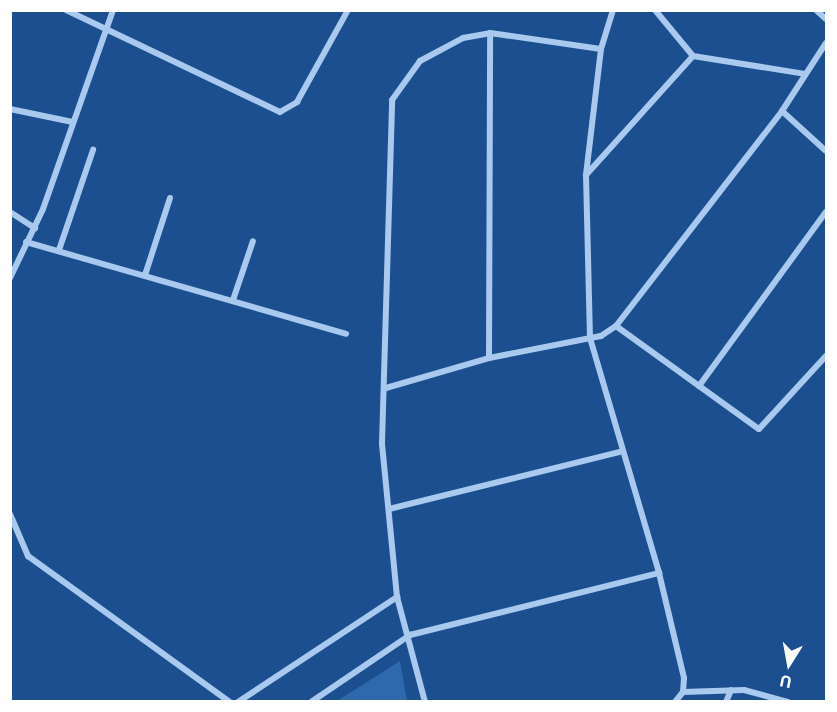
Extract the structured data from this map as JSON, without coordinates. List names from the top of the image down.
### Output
{
  "north": "bottom"
}
